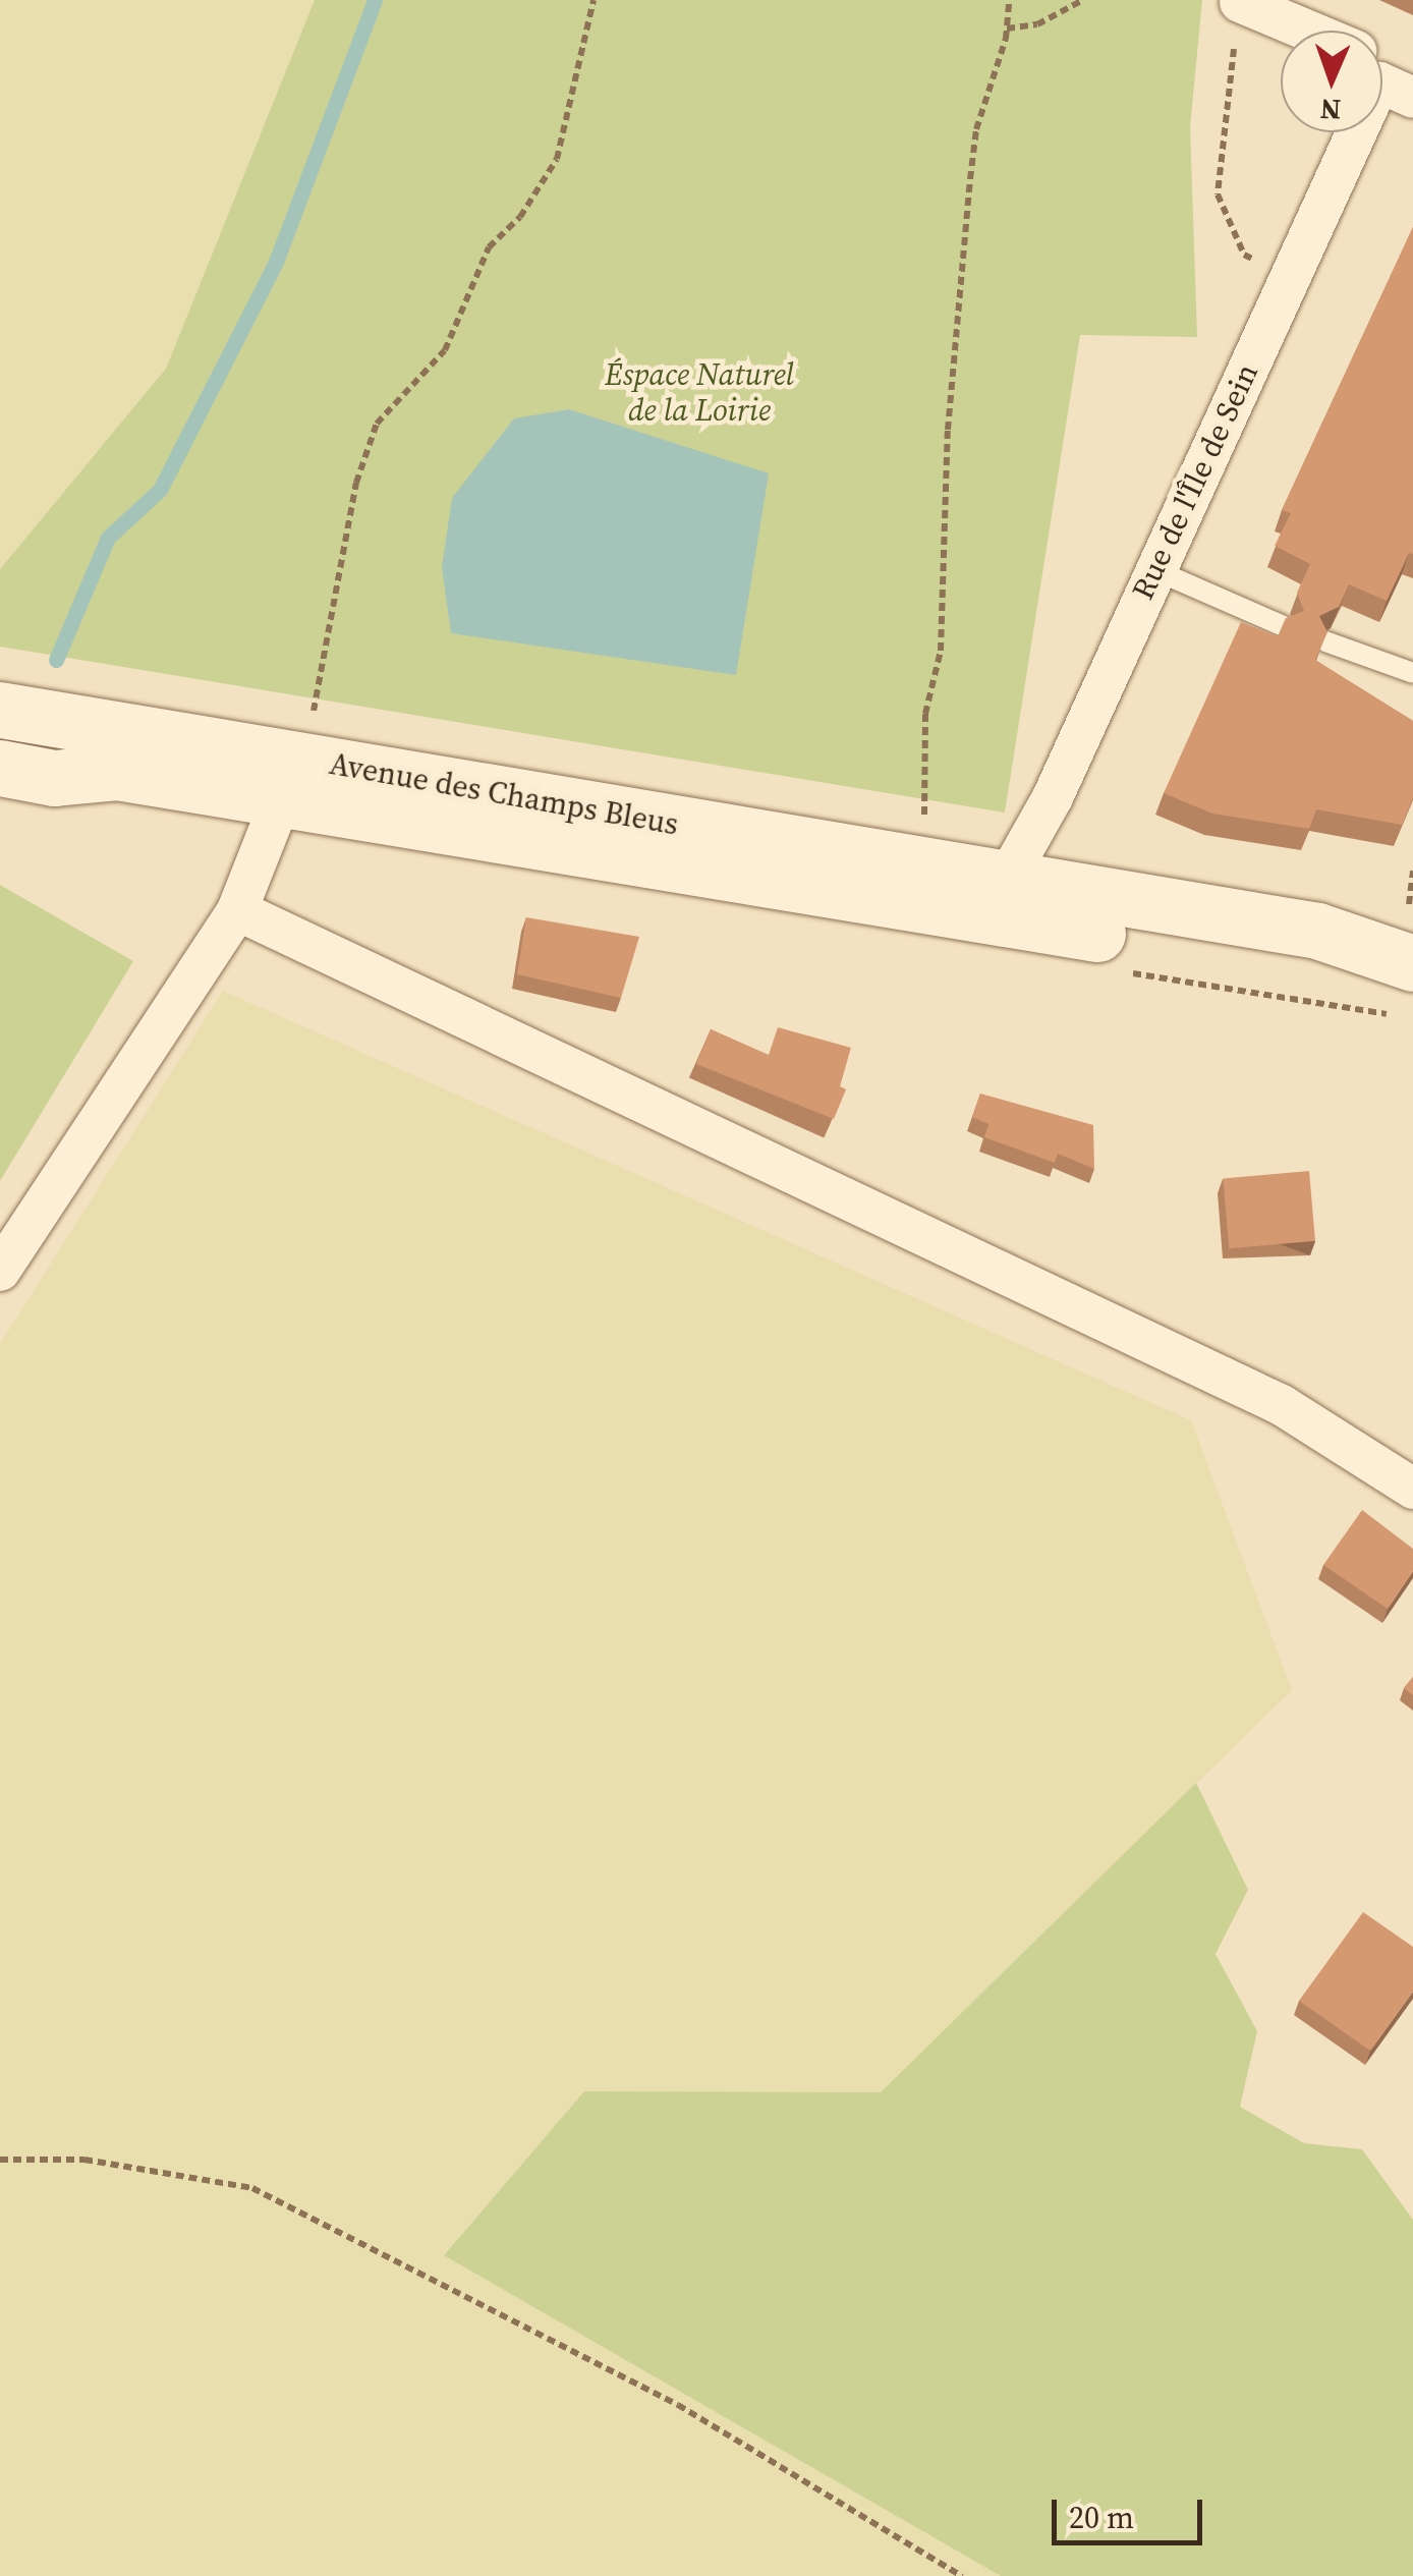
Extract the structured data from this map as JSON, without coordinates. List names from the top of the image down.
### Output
{
  "streets": {
    "main road": ["Avenue des Champs Bleus"],
    "street": ["Rue de l'Île de Sein"]
  },
  "crossings": [
    ["Rue de l'Île de Sein", "Avenue des Champs Bleus"]
  ],
  "parks": ["Éspace Naturel de la Loirie"],
  "scale_bar": "20 m",
  "north": "bottom"
}
